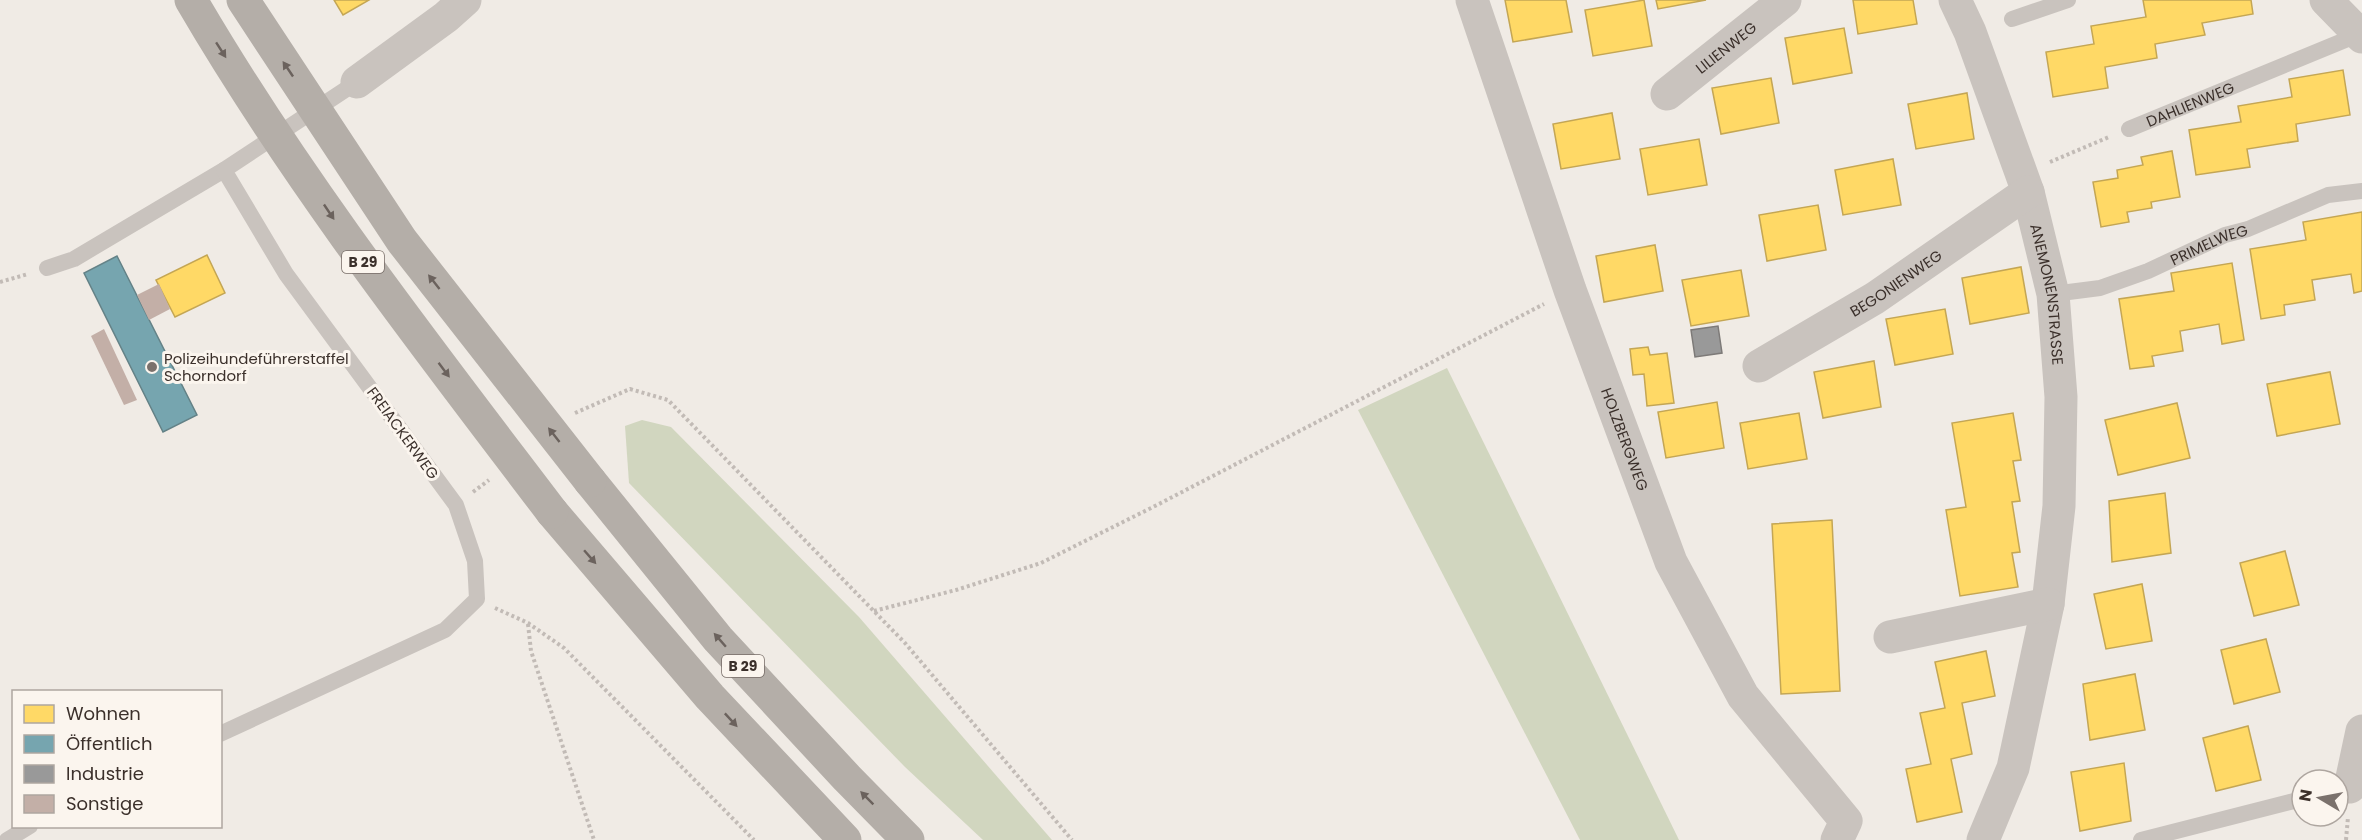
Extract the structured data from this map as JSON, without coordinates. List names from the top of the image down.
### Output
{
  "streets": {
    "highway": ["B 29"],
    "street": [
      "LILIENWEG",
      "BEGONIENWEG",
      "ANEMONENSTRASSE",
      "HOLZBERGWEG"
    ],
    "lane": ["DAHLIENWEG", "PRIMELWEG", "FREIACKERWEG"]
  },
  "crossings": [
    ["DAHLIENWEG", "BEGONIENWEG"],
    ["DAHLIENWEG", "ANEMONENSTRASSE"],
    ["PRIMELWEG", "ANEMONENSTRASSE"],
    ["BEGONIENWEG", "ANEMONENSTRASSE"]
  ],
  "places": ["Polizeihundeführerstaffel Schorndorf"],
  "legend": [
    "Wohnen",
    "Öffentlich",
    "Industrie",
    "Sonstige"
  ],
  "north": "left"
}
